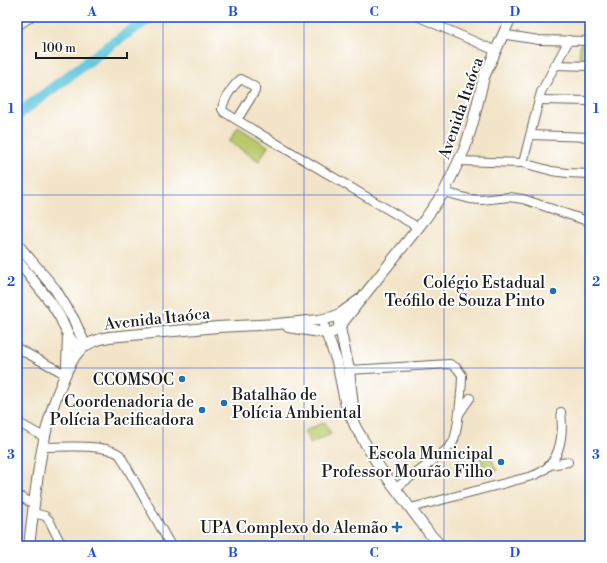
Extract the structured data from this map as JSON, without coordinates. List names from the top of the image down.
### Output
{
  "streets": {
    "main road": ["Avenida Itaóca"]
  },
  "places": {
    "other": [
      "Colégio Estadual Teófilo de Souza Pinto",
      "CCOMSOC",
      "Batalhão de Polícia Ambiental",
      "Coordenadoria de Polícia Pacificadora",
      "Escola Municipal Professor Mourão Filho"
    ],
    "health": ["UPA Complexo do Alemão"]
  },
  "scale_bar": "100 m",
  "grid": {
    "columns": [
      "A",
      "B",
      "C",
      "D"
    ],
    "rows": ["1", "2", "3"]
  }
}
